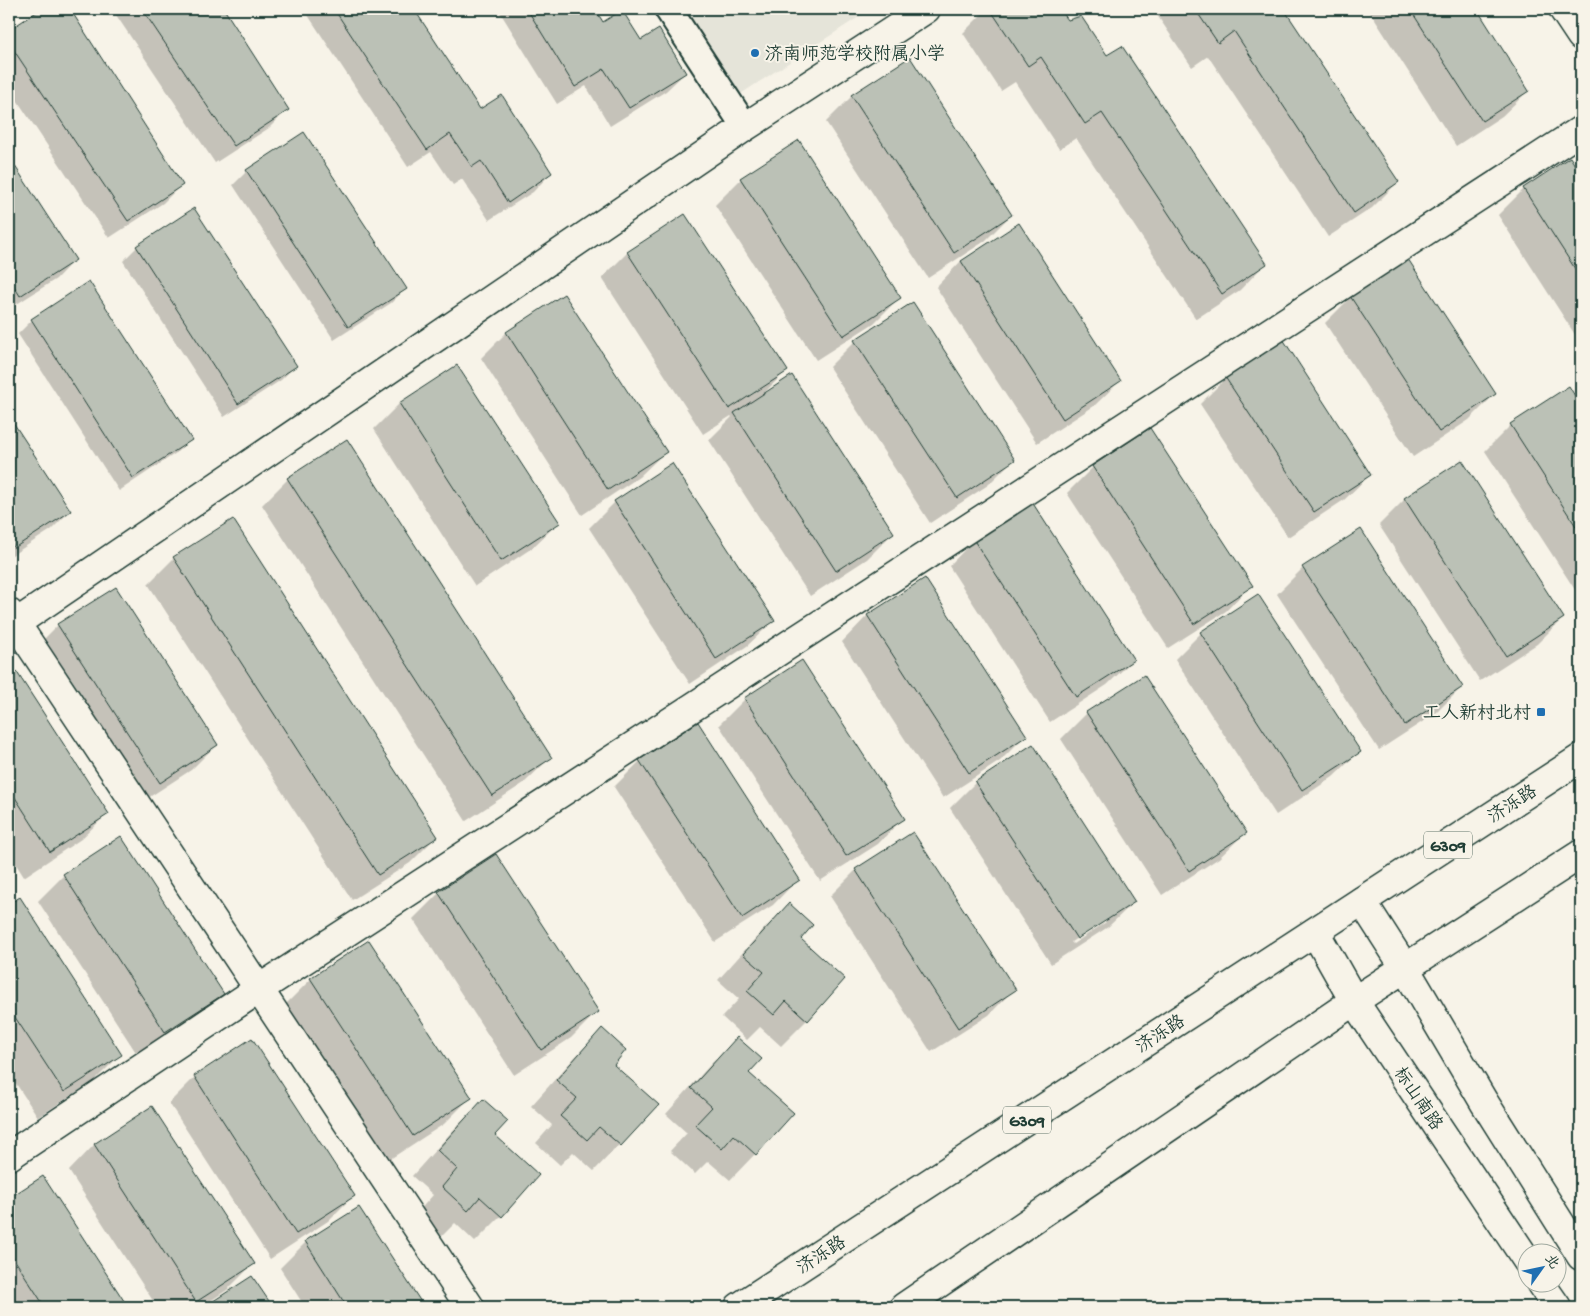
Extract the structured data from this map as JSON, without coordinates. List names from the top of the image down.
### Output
{
  "streets": {
    "main road": ["济泺路", "G309", "标山南路"]
  },
  "crossings": [
    ["济泺路", "标山南路"]
  ],
  "places": {
    "other": ["济南师范学校附属小学"],
    "transit": ["工人新村北村"]
  },
  "north": "top right"
}
